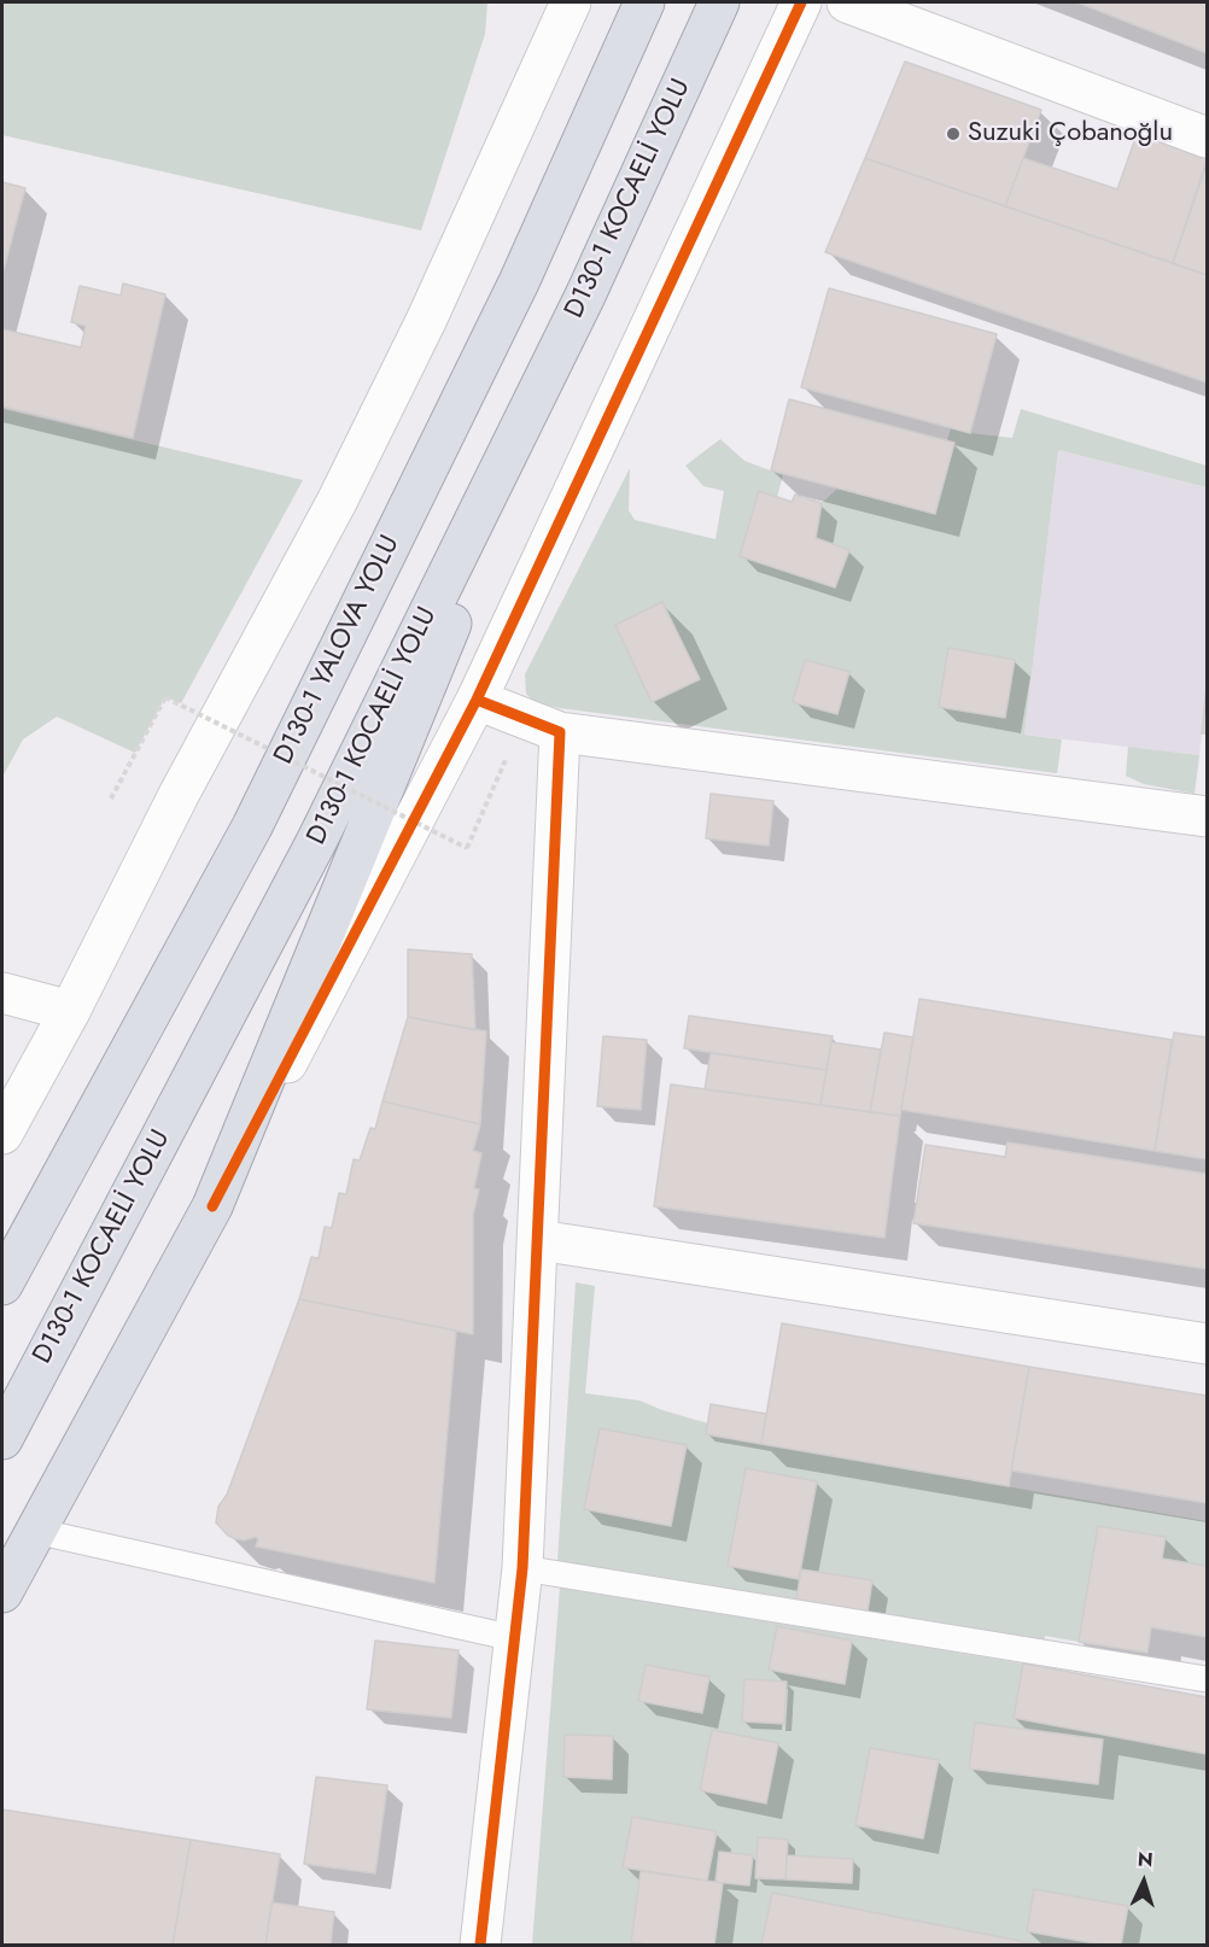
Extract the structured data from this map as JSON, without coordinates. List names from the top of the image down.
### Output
{
  "streets": {
    "highway": ["D130-1 KOCAELİ YOLU", "D130-1 YALOVA YOLU"]
  },
  "places": ["Suzuki Çobanoğlu"],
  "north": "top"
}
